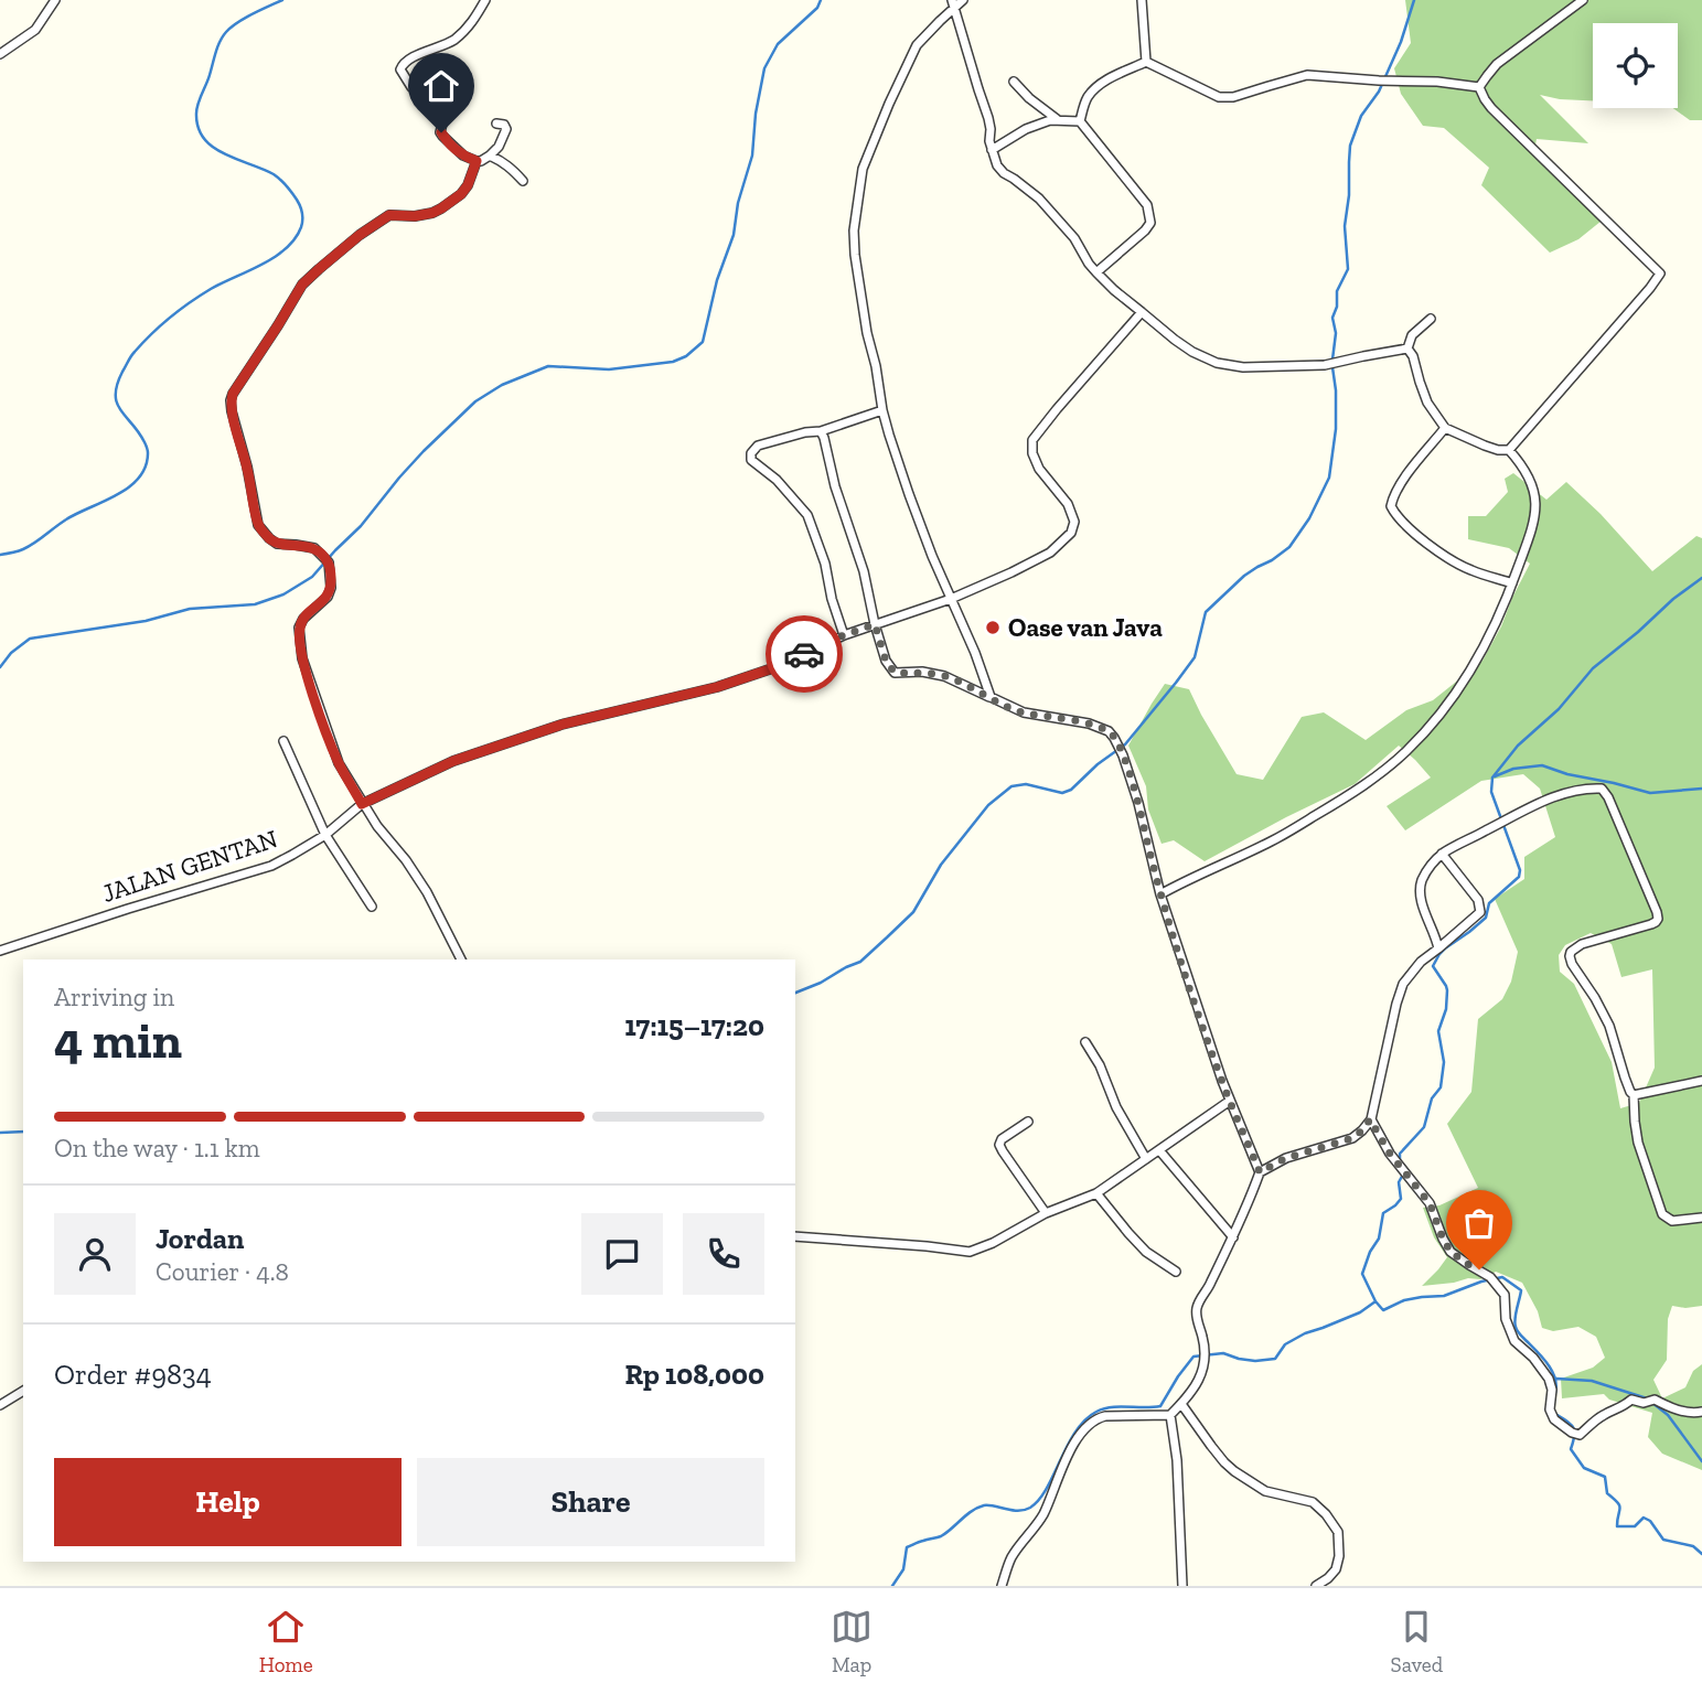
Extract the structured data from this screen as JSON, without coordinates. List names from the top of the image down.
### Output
{
  "streets": {
    "street": ["JALAN GENTAN"]
  },
  "places": ["Oase van Java"],
  "page": {
    "heading": ["4 min", "Arriving in", "17:15–17:20"],
    "panel": [
      "Jordan",
      "Courier · 4.8",
      "Order #9834",
      "Rp 108,000"
    ],
    "bar": "On the way · 1.1 km",
    "buttons": ["Help", "Share"],
    "tabs": ["Home", "Map", "Saved"]
  }
}
